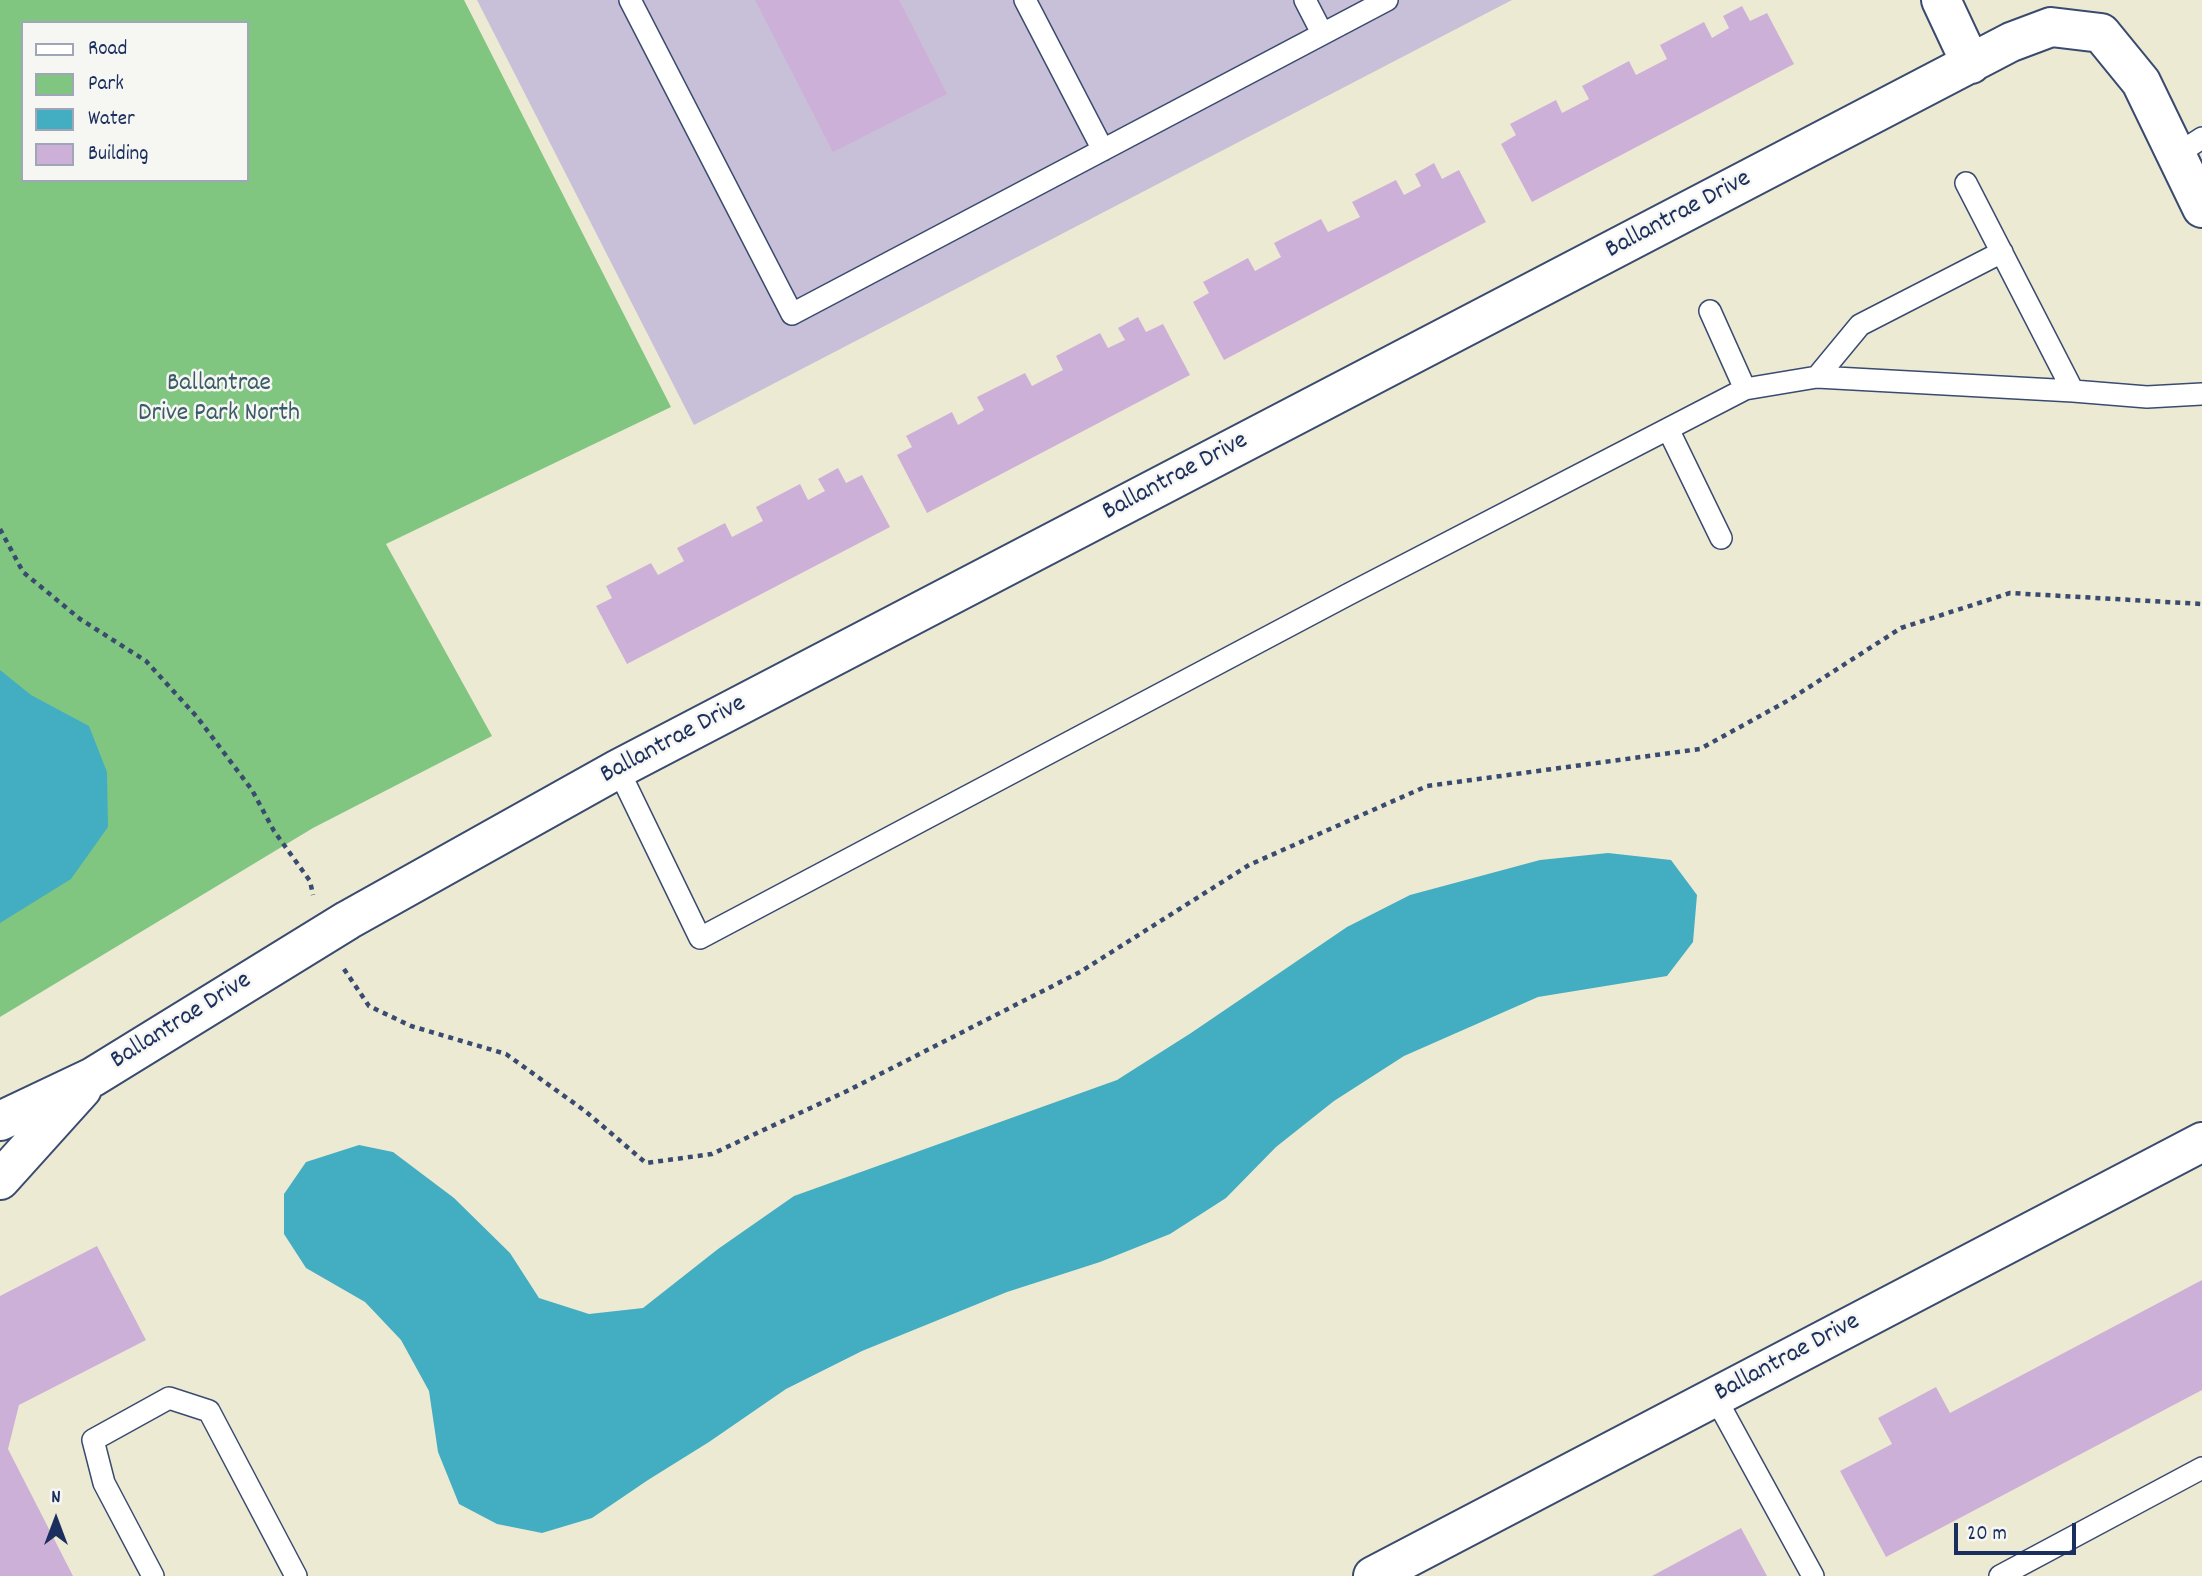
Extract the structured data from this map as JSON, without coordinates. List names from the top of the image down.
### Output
{
  "streets": {
    "street": ["Ballantrae Drive"]
  },
  "parks": ["Ballantrae Drive Park North"],
  "legend": [
    "Road",
    "Park",
    "Water",
    "Building"
  ],
  "scale_bar": "20 m",
  "north": "top"
}
